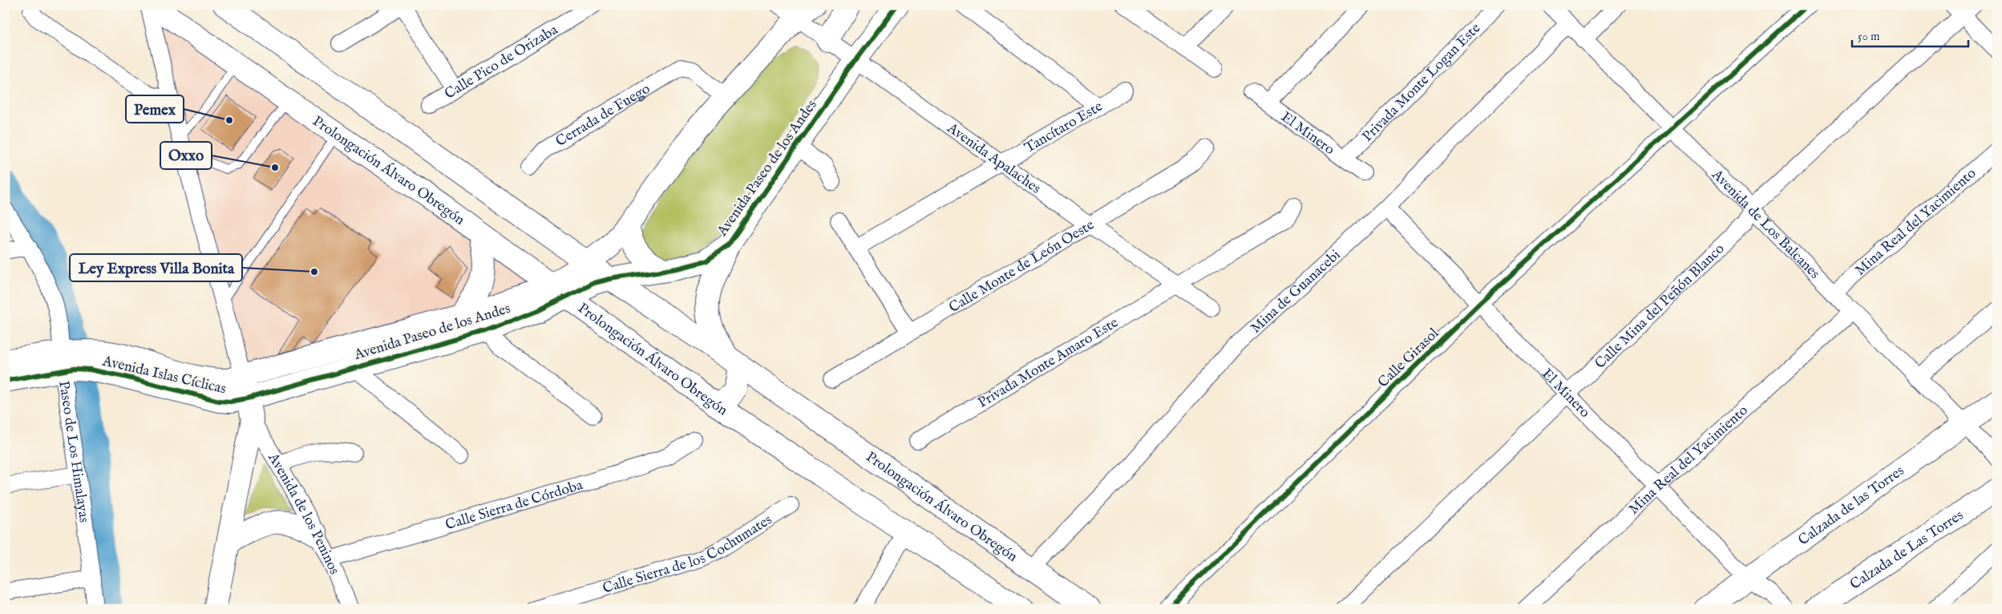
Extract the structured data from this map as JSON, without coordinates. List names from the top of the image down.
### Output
{
  "streets": {
    "main road": [
      "Avenida Paseo de los Andes",
      "Prolongación Álvaro Obregón",
      "Avenida Islas Cíclicas",
      "Calzada de las Torres",
      "Calzada de Las Torres"
    ],
    "street": [
      "Calle Pico de Orizaba",
      "Privada Monte Logan Este",
      "Cerrada de Fuego",
      "Tancítaro Este",
      "El Minero",
      "Avenida Apalaches",
      "Mina Real del Yacimiento",
      "Avenida de Los Balcanes",
      "Calle Monte de León Oeste",
      "Mina de Guanacebi",
      "Calle Mina del Peñón Blanco",
      "Calle Girasol",
      "Privada Monte Amaro Este",
      "Paseo de Los Himalayas",
      "Calle Sierra de Córdoba",
      "Avenida de los Peninos",
      "Calle Sierra de los Cochumates"
    ]
  },
  "crossings": [
    ["Privada Monte Logan Este", "El Minero"],
    ["Cerrada de Fuego", "Avenida Paseo de los Andes"],
    ["Tancítaro Este", "Avenida Apalaches"],
    ["El Minero", "Mina Real del Yacimiento"],
    ["El Minero", "Mina de Guanacebi"],
    ["El Minero", "Calle Mina del Peñón Blanco"],
    ["El Minero", "Calle Girasol"],
    ["El Minero", "Calzada de las Torres"],
    ["Avenida Apalaches", "Avenida Paseo de los Andes"],
    ["Avenida Apalaches", "Calle Monte de León Oeste"],
    ["Avenida Apalaches", "Privada Monte Amaro Este"],
    ["Avenida Paseo de los Andes", "Prolongación Álvaro Obregón"],
    ["Avenida Paseo de los Andes", "Avenida Islas Cíclicas"],
    ["Prolongación Álvaro Obregón", "Mina de Guanacebi"],
    ["Mina Real del Yacimiento", "Avenida de Los Balcanes"],
    ["Avenida de Los Balcanes", "Mina de Guanacebi"],
    ["Avenida de Los Balcanes", "Calle Mina del Peñón Blanco"],
    ["Avenida de Los Balcanes", "Calle Girasol"],
    ["Avenida de Los Balcanes", "Calzada de las Torres"],
    ["Avenida Islas Cíclicas", "Paseo de Los Himalayas"],
    ["Calle Sierra de Córdoba", "Avenida de los Peninos"]
  ],
  "places": ["Pemex", "Oxxo", "Ley Express Villa Bonita"],
  "scale_bar": "50 m"
}
